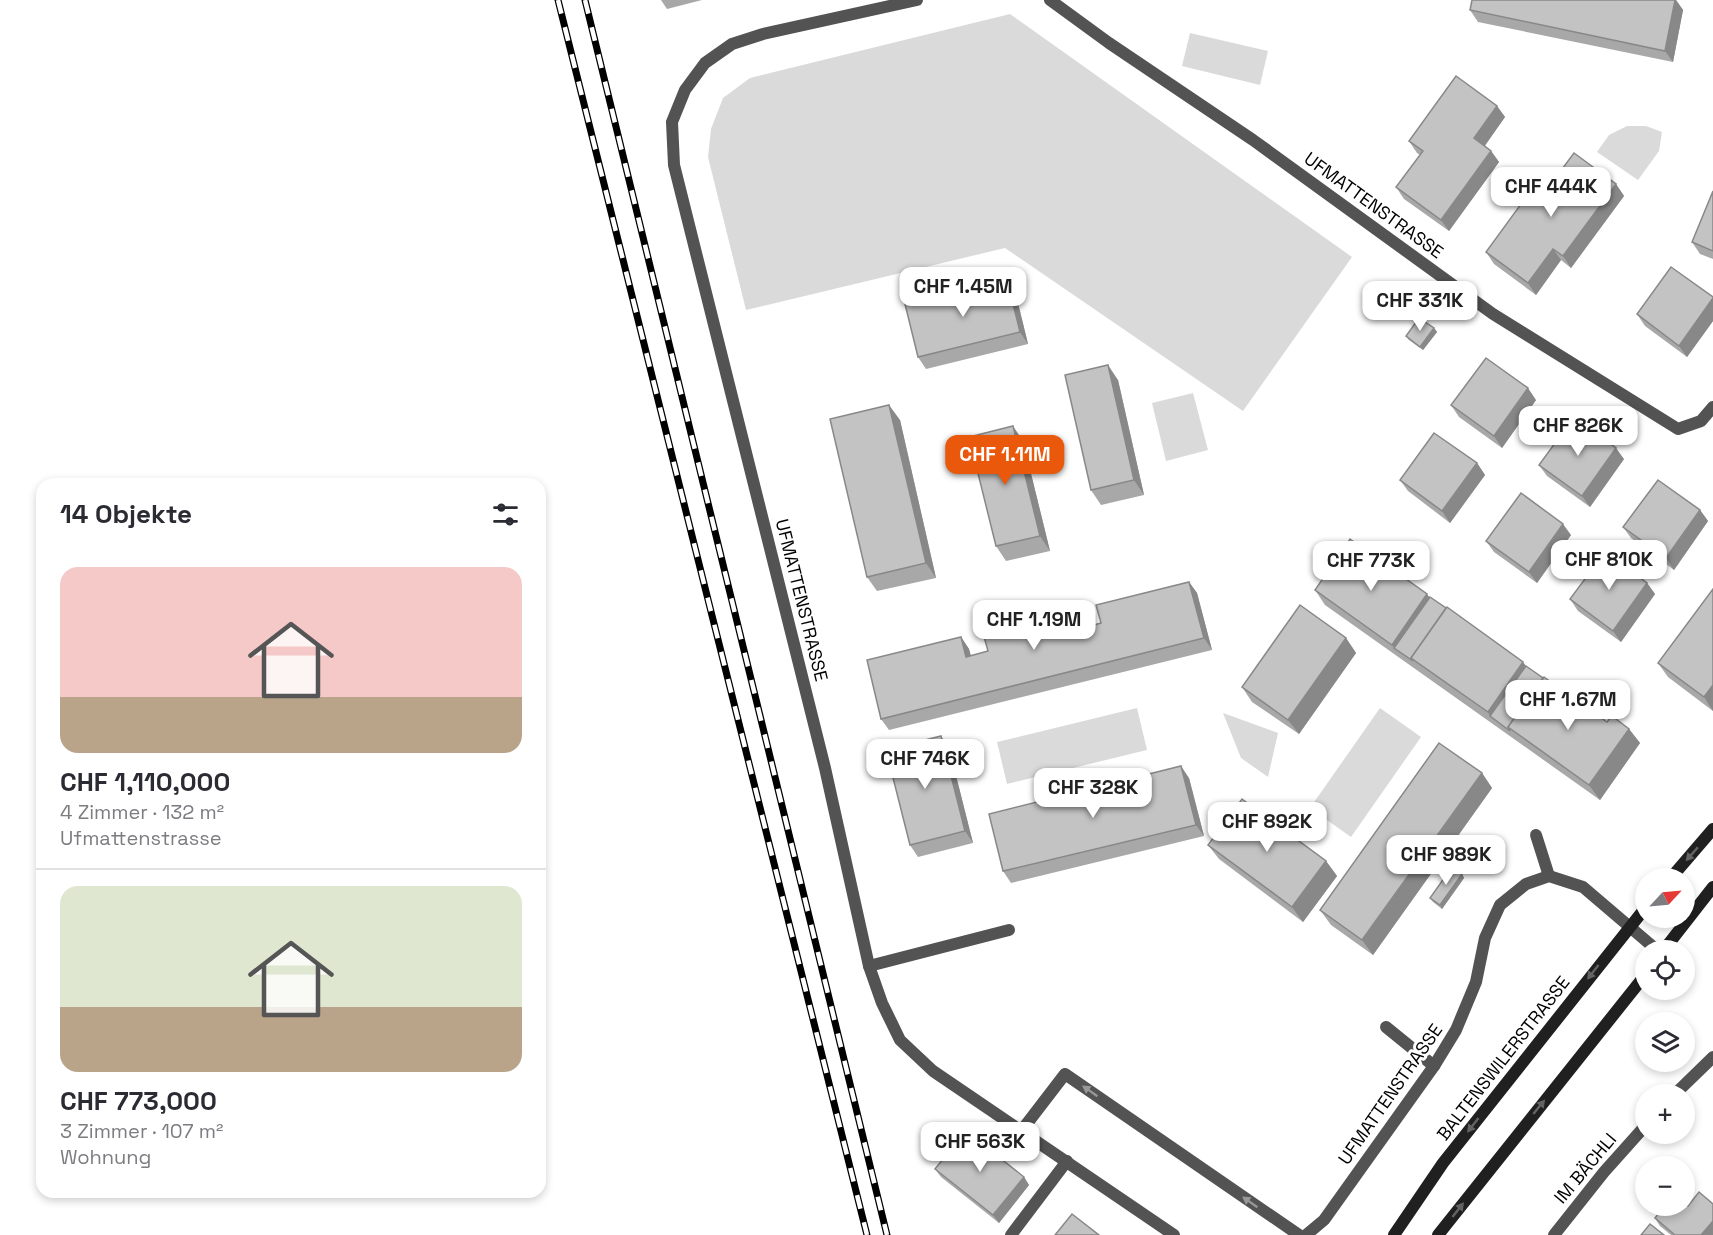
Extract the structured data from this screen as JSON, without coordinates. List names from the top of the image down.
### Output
{
  "streets": {
    "main road": ["BALTENSWILERSTRASSE"],
    "street": ["UFMATTENSTRASSE", "IM BÄCHLI"]
  },
  "north": "top right",
  "page": {
    "price": [
      "CHF 444K",
      "CHF 1.45M",
      "CHF 331K",
      "CHF 826K",
      "CHF 1.11M",
      "CHF 810K",
      "CHF 773K",
      "CHF 1.19M",
      "CHF 1.67M",
      "CHF 746K",
      "CHF 328K",
      "CHF 892K",
      "CHF 989K",
      "CHF 563K"
    ],
    "heading": "14 Objekte",
    "list": [
      {
        "name": "CHF 1,110,000",
        "note": "4 Zimmer · 132 m² · Ufmattenstrasse"
      },
      {
        "name": "CHF 773,000",
        "note": "3 Zimmer · 107 m² · Wohnung"
      }
    ],
    "map_buttons": ["+", "−"]
  }
}
